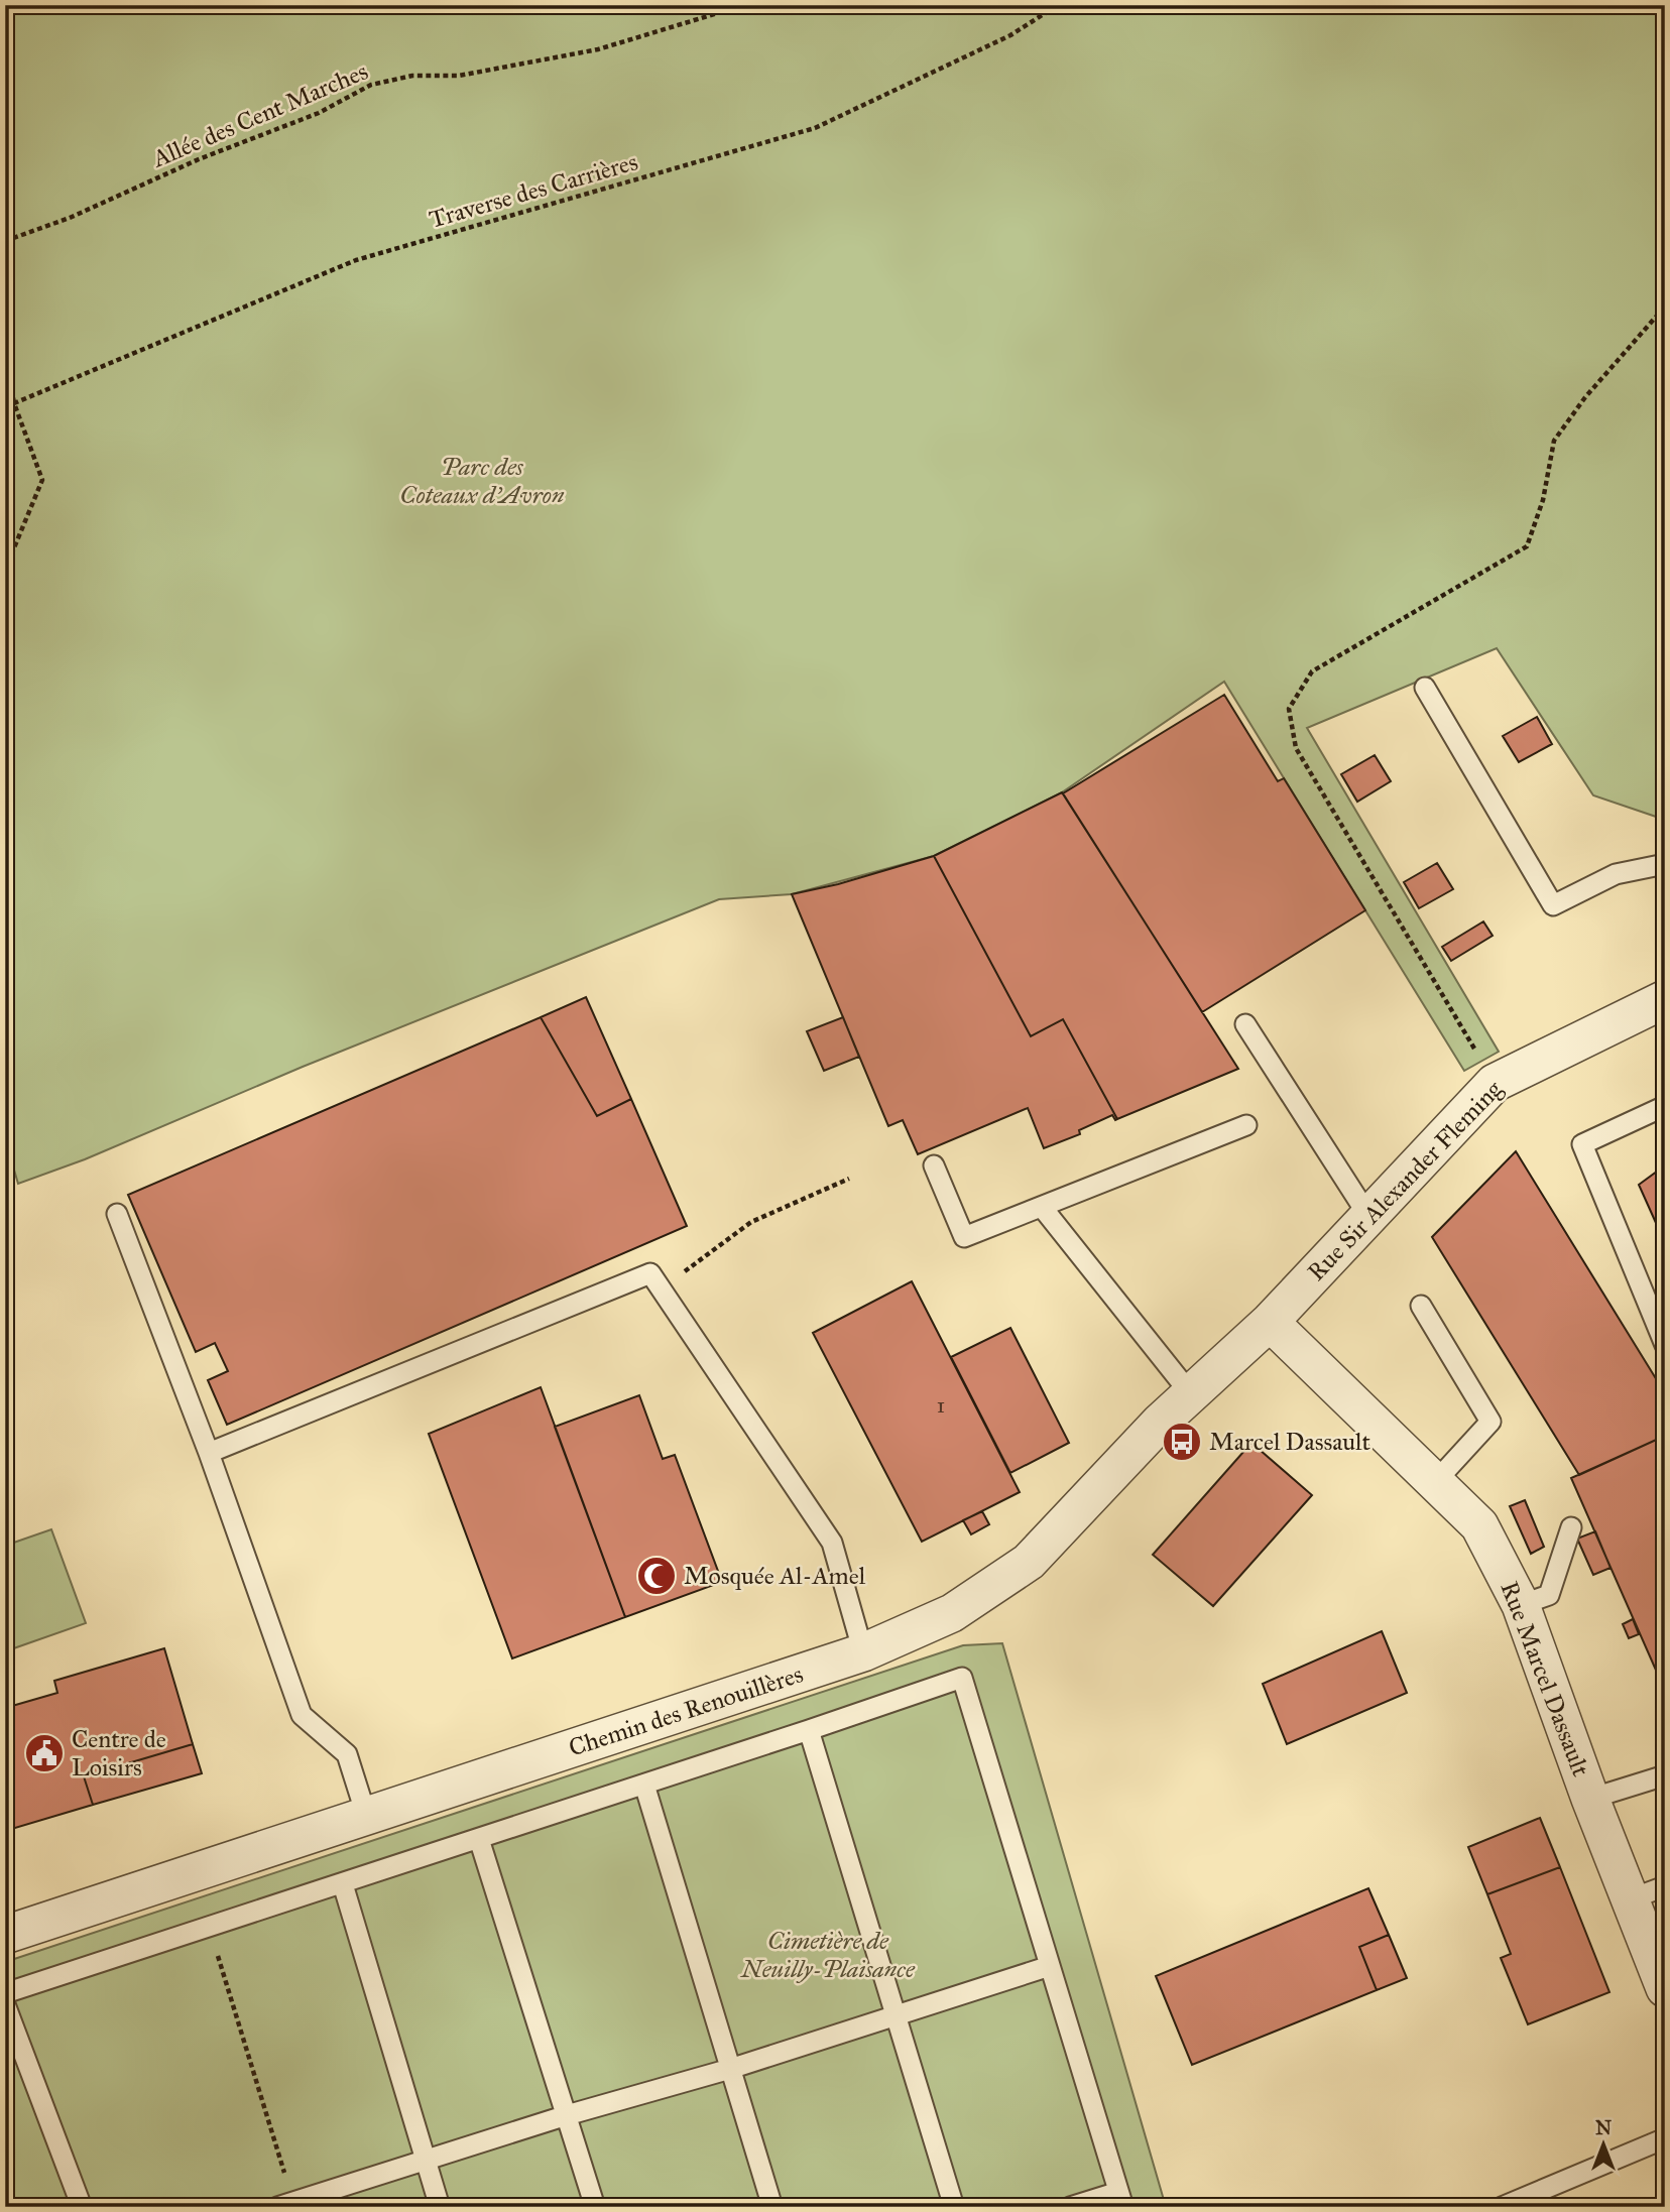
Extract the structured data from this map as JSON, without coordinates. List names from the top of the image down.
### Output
{
  "streets": {
    "street": ["Rue Sir Alexander Fleming", "Rue Marcel Dassault", "Chemin des Renouillères"],
    "path": ["Allée des Cent Marches", "Traverse des Carrières"]
  },
  "crossings": [
    ["Rue Sir Alexander Fleming", "Rue Marcel Dassault"],
    ["Rue Sir Alexander Fleming", "Chemin des Renouillères"],
    ["Rue Marcel Dassault", "Chemin des Renouillères"]
  ],
  "parks": ["Parc des Coteaux d'Avron", "Cimetière de Neuilly-Plaisance"],
  "places": {
    "bus stop": ["Marcel Dassault"],
    "mosque": ["Mosquée Al-Amel"],
    "public building": ["Centre de Loisirs"]
  },
  "house_numbers": ["1"],
  "north": "top"
}
